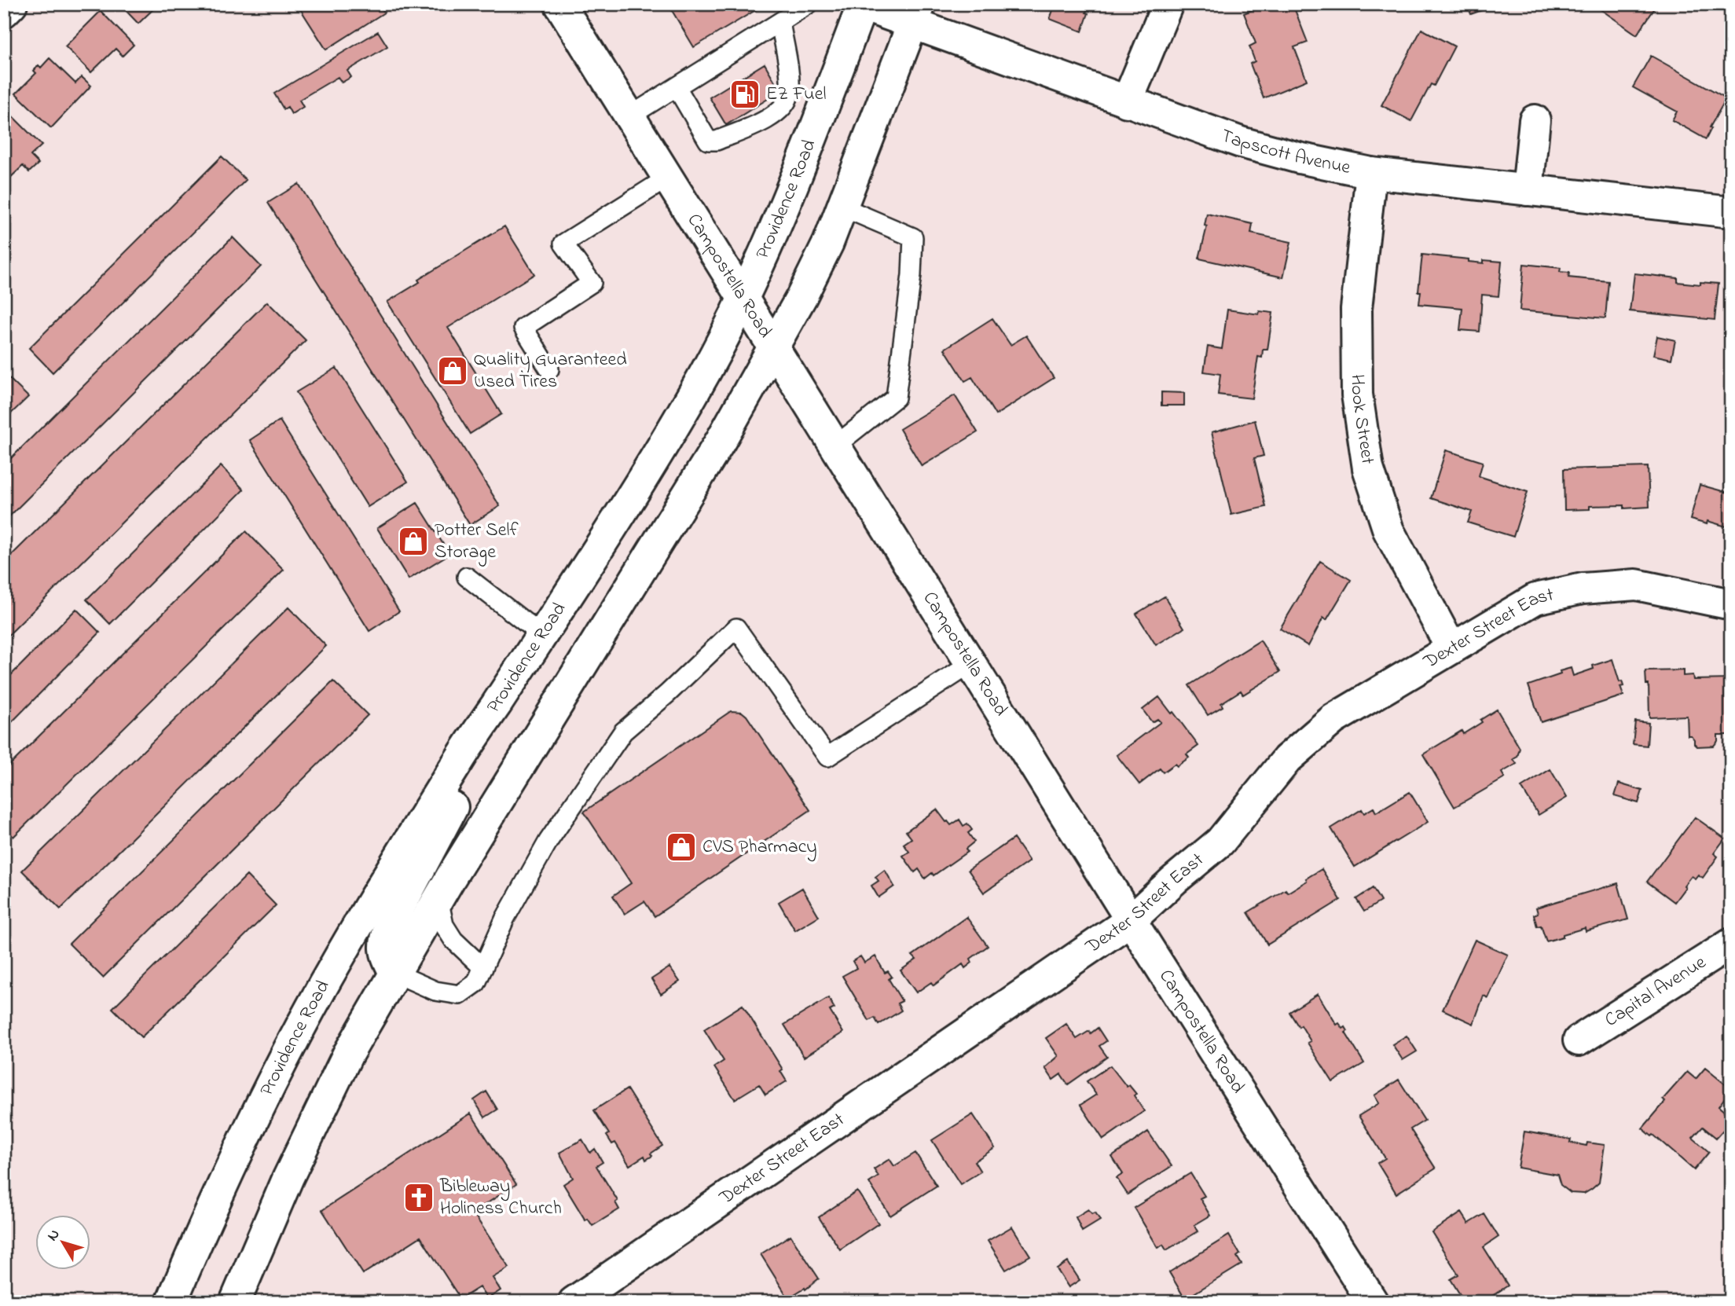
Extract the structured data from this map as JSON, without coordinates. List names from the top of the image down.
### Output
{
  "streets": {
    "main road": [
      "Tapscott Avenue",
      "Providence Road",
      "Campostella Road",
      "Hook Street",
      "Dexter Street East",
      "Capital Avenue"
    ]
  },
  "crossings": [
    ["Tapscott Avenue", "Providence Road"],
    ["Tapscott Avenue", "Hook Street"],
    ["Providence Road", "Campostella Road"],
    ["Campostella Road", "Dexter Street East"],
    ["Hook Street", "Dexter Street East"]
  ],
  "places": {
    "fuel station": ["EZ Fuel"],
    "shop": ["Quality Guaranteed Used Tires", "Potter Self Storage", "CVS Pharmacy"],
    "church": ["Bibleway Holiness Church"]
  },
  "north": "top left"
}
